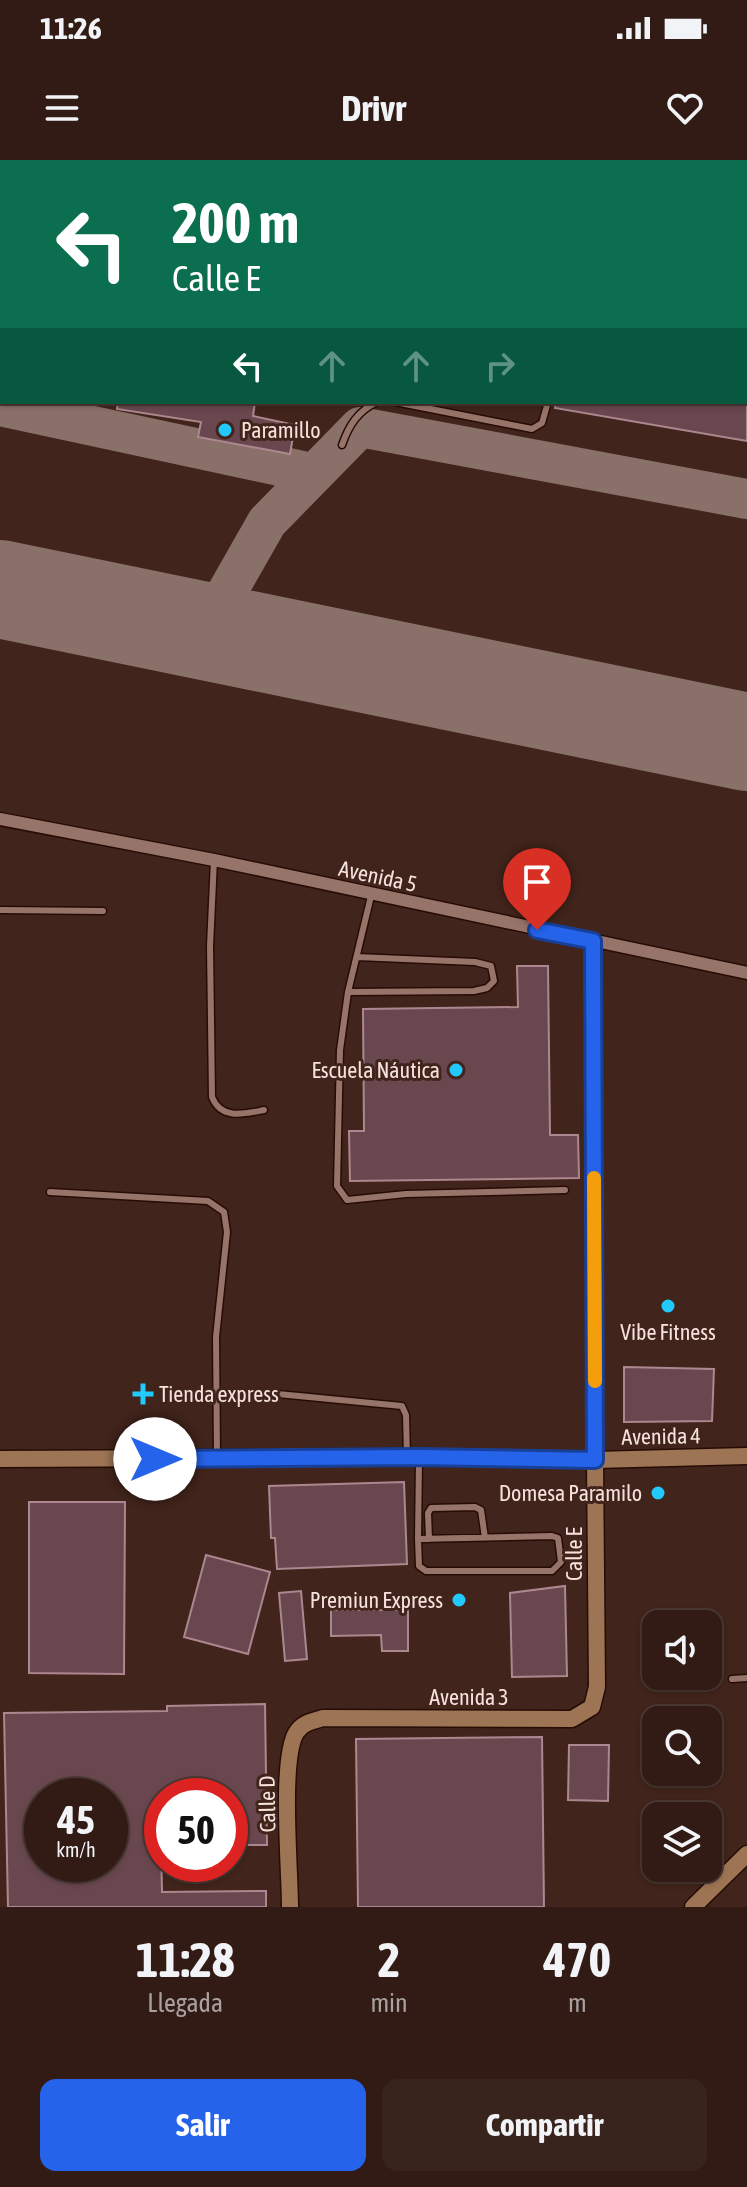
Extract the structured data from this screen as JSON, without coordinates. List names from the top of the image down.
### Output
{
  "streets": {
    "main road": [
      "Avenida 4",
      "Calle E",
      "Avenida 3",
      "Calle D"
    ],
    "street": ["Avenida 5"]
  },
  "crossings": [
    ["Avenida 5", "Calle E"],
    ["Avenida 4", "Calle E"],
    ["Calle E", "Avenida 3"],
    ["Avenida 3", "Calle D"]
  ],
  "places": {
    "other": [
      "Paramillo",
      "Escuela Náutica",
      "Vibe Fitness",
      "Domesa Paramilo",
      "Premiun Express"
    ],
    "health": ["Tienda express"]
  },
  "page": {
    "status": "11:26",
    "header": "Drivr",
    "turn": ["200 m", "Calle E"],
    "speed": "45 km/h",
    "limit": "50",
    "eta": [
      "11:28",
      "Llegada",
      "2",
      "min",
      "470",
      "m"
    ],
    "buttons": ["Salir", "Compartir"]
  }
}
